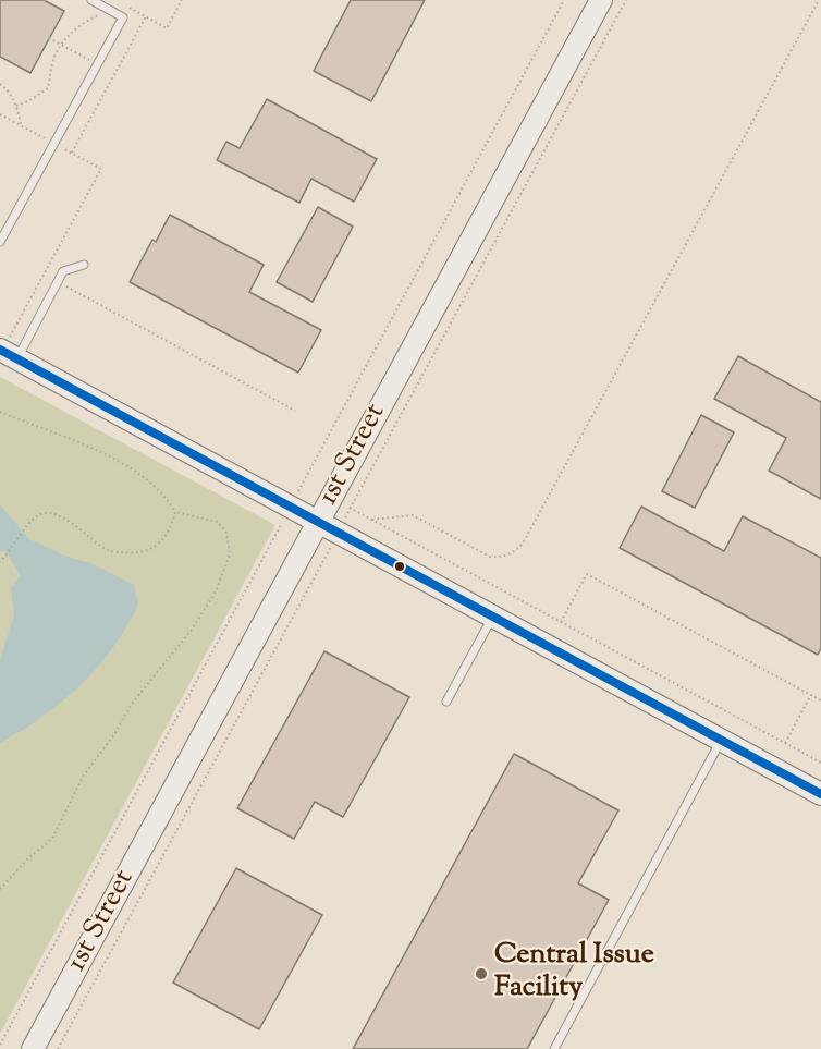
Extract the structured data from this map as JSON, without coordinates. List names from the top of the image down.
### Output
{
  "streets": {
    "main road": ["1st Street"]
  },
  "places": ["Central Issue Facility"]
}
